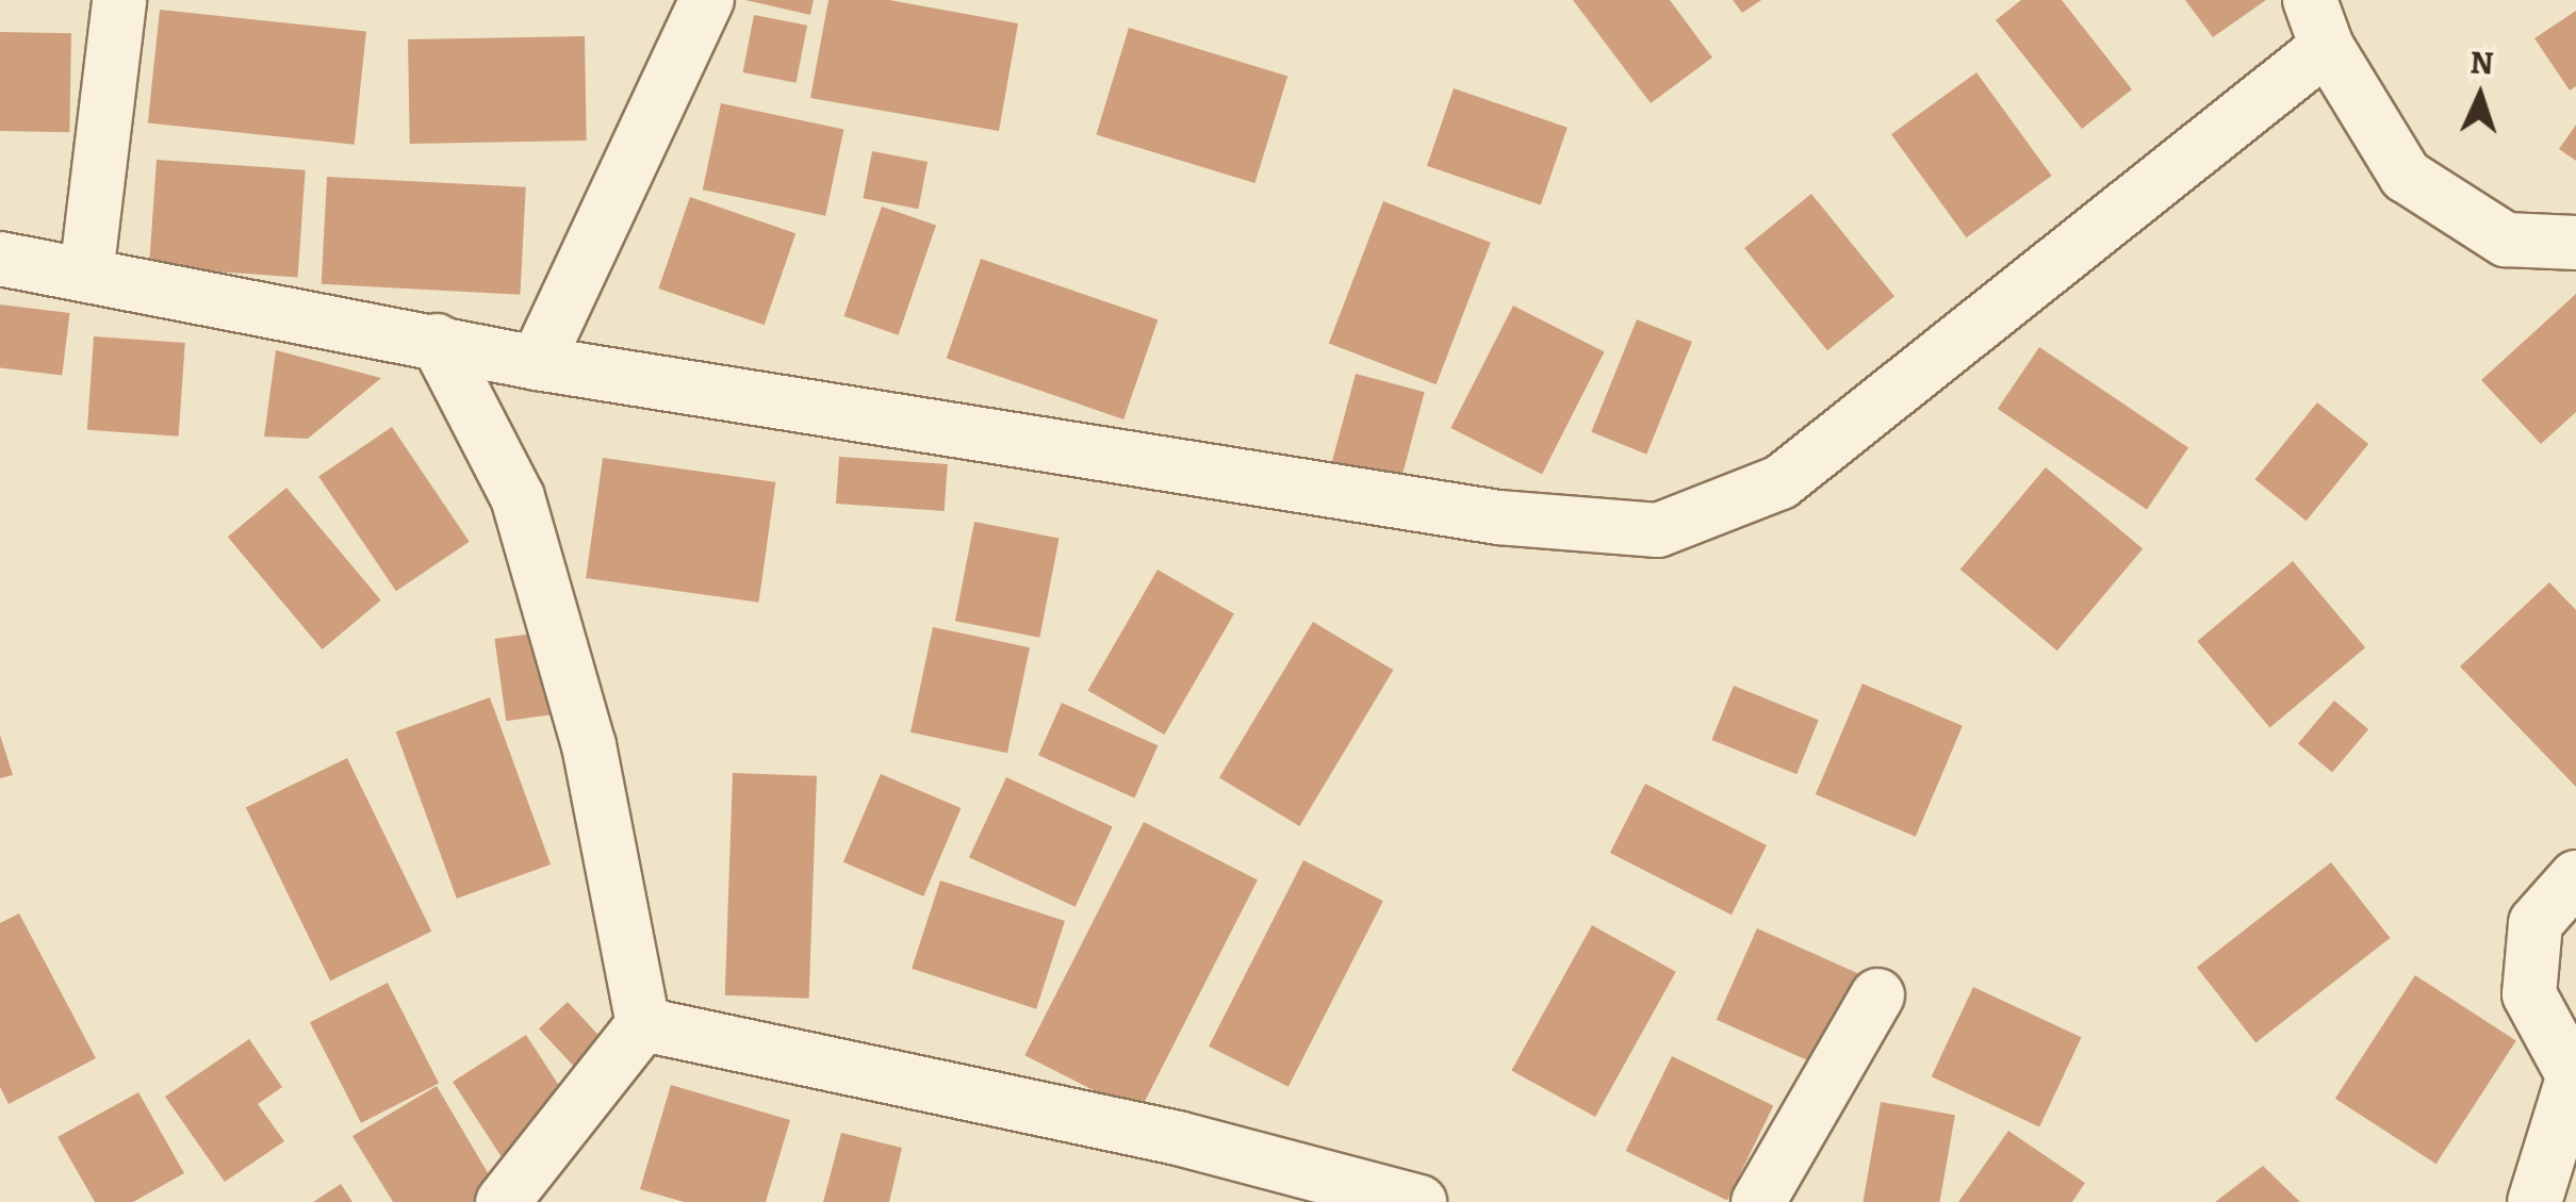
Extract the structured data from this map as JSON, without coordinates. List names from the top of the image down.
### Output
{
  "north": "top"
}
